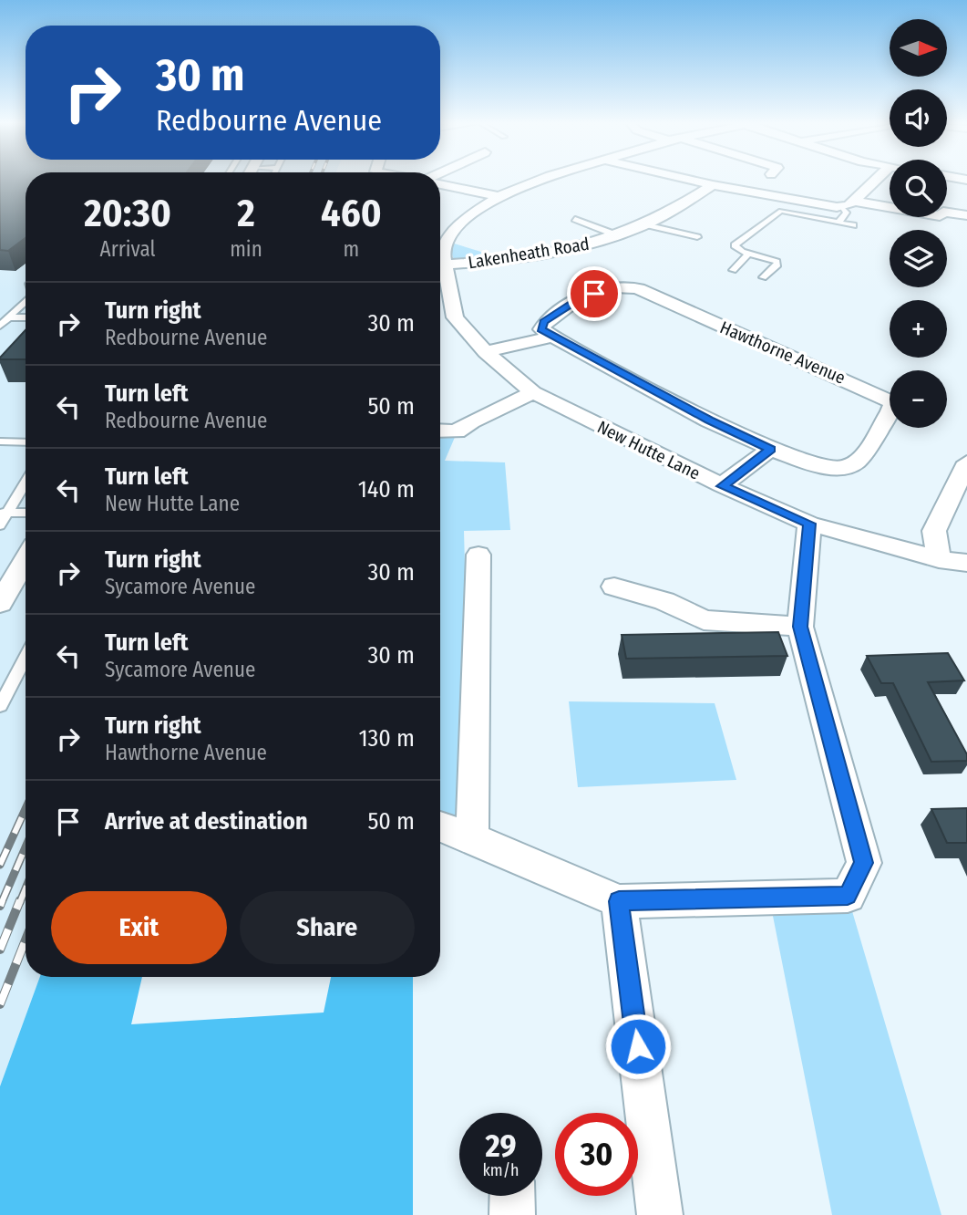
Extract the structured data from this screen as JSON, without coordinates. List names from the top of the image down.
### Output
{
  "streets": {
    "street": ["Lakenheath Road", "Hawthorne Avenue", "New Hutte Lane"]
  },
  "crossings": [
    ["Lakenheath Road", "New Hutte Lane"]
  ],
  "north": "right",
  "page": {
    "map_buttons": ["+", "−"],
    "turn": ["30 m", "Redbourne Avenue"],
    "eta": [
      "20:30",
      "Arrival",
      "2",
      "min",
      "460",
      "m"
    ],
    "list": [
      {
        "name": "Turn right",
        "note": "Redbourne Avenue",
        "value": "30 m"
      },
      {
        "name": "Turn left",
        "note": "Redbourne Avenue",
        "value": "50 m"
      },
      {
        "name": "Turn left",
        "note": "New Hutte Lane",
        "value": "140 m"
      },
      {
        "name": "Turn right",
        "note": "Sycamore Avenue",
        "value": "30 m"
      },
      {
        "name": "Turn left",
        "note": "Sycamore Avenue",
        "value": "30 m"
      },
      {
        "name": "Turn right",
        "note": "Hawthorne Avenue",
        "value": "130 m"
      },
      {
        "name": "Arrive at destination",
        "value": "50 m"
      }
    ],
    "buttons": ["Exit", "Share"],
    "speed": "29 km/h",
    "limit": "30"
  }
}
